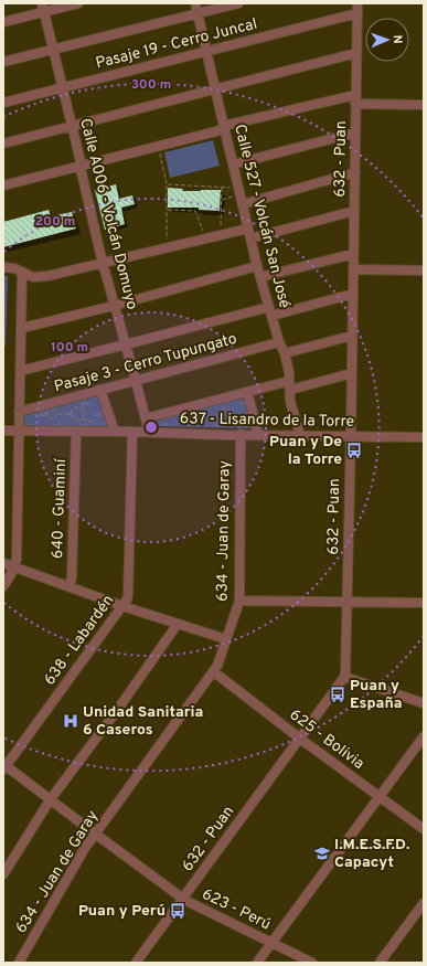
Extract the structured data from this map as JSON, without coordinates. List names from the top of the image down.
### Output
{
  "streets": {
    "street": [
      "Pasaje 19 - Cerro Juncal",
      "632 - Puan",
      "Calle A006 - Volcán Domuyo",
      "Calle 527 - Volcán San José",
      "Pasaje 3 - Cerro Tupungato",
      "637 - Lisandro de la Torre",
      "640 - Guaminí",
      "634 - Juan de Garay",
      "638 - Labardén",
      "625 - Bolivia",
      "623 - Perú"
    ]
  },
  "crossings": [
    ["Pasaje 19 - Cerro Juncal", "632 - Puan"],
    ["Pasaje 19 - Cerro Juncal", "Calle A006 - Volcán Domuyo"],
    ["Pasaje 19 - Cerro Juncal", "Calle 527 - Volcán San José"],
    ["632 - Puan", "637 - Lisandro de la Torre"],
    ["632 - Puan", "625 - Bolivia"],
    ["632 - Puan", "623 - Perú"],
    ["Calle A006 - Volcán Domuyo", "Pasaje 3 - Cerro Tupungato"],
    ["Calle A006 - Volcán Domuyo", "637 - Lisandro de la Torre"],
    ["Calle 527 - Volcán San José", "Pasaje 3 - Cerro Tupungato"],
    ["Calle 527 - Volcán San José", "637 - Lisandro de la Torre"],
    ["637 - Lisandro de la Torre", "640 - Guaminí"],
    ["637 - Lisandro de la Torre", "634 - Juan de Garay"],
    ["637 - Lisandro de la Torre", "638 - Labardén"],
    ["634 - Juan de Garay", "625 - Bolivia"],
    ["634 - Juan de Garay", "623 - Perú"],
    ["638 - Labardén", "623 - Perú"]
  ],
  "places": {
    "bus stop": ["Puan y De la Torre", "Puan y España", "Puan y Perú"],
    "hospital": ["Unidad Sanitaria 6 Caseros"],
    "school or university": ["I.M.E.S.F.D. Capacyt"]
  },
  "north": "right",
  "rings": ["300 m", "200 m", "100 m"]
}
